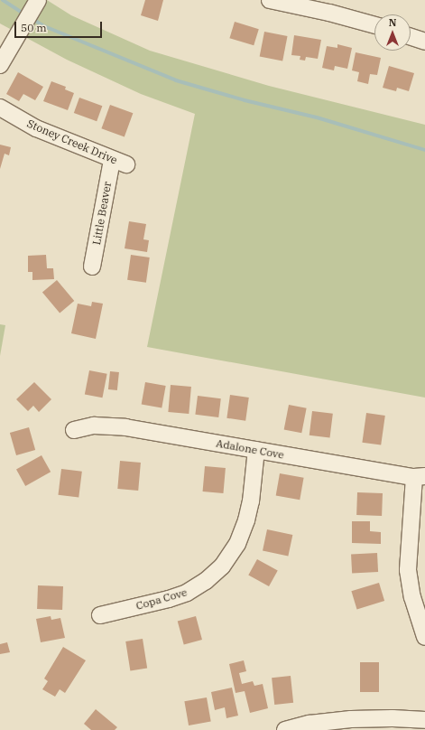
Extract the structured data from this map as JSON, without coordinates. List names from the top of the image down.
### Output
{
  "streets": {
    "street": [
      "Stoney Creek Drive",
      "Little Beaver",
      "Adalone Cove",
      "Copa Cove"
    ]
  },
  "crossings": [
    ["Stoney Creek Drive", "Little Beaver"],
    ["Adalone Cove", "Copa Cove"]
  ],
  "scale_bar": "50 m",
  "north": "top"
}
